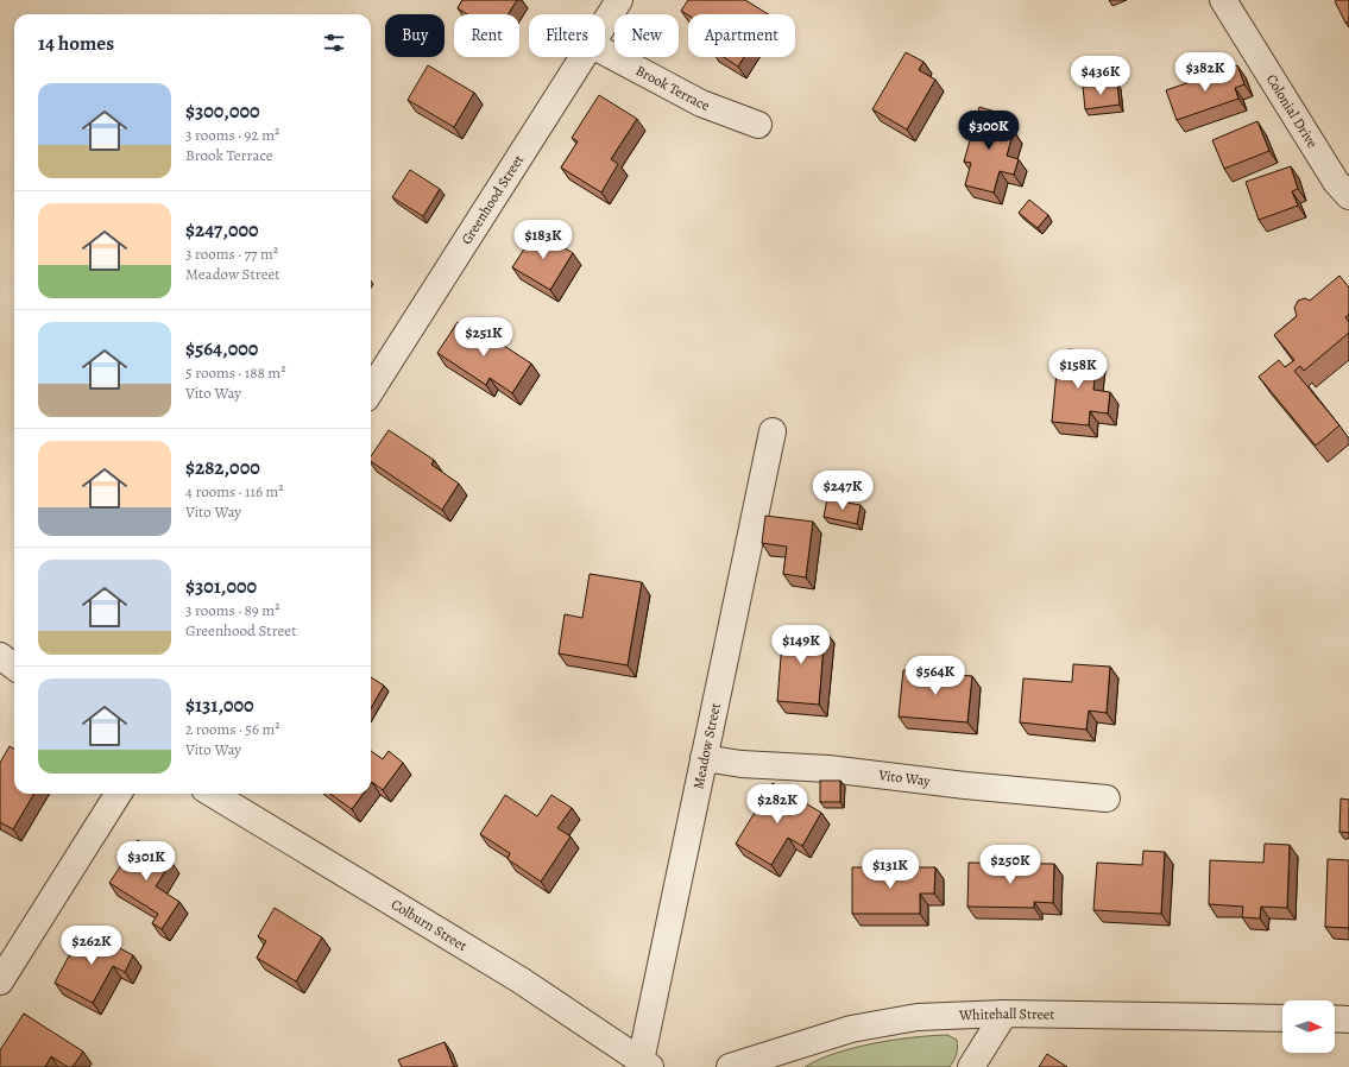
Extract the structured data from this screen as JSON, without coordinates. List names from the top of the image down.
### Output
{
  "streets": {
    "street": [
      "Brook Terrace",
      "Colonial Drive",
      "Greenhood Street",
      "Meadow Street",
      "Vito Way",
      "Colburn Street",
      "Whitehall Street"
    ]
  },
  "crossings": [
    ["Meadow Street", "Vito Way"],
    ["Meadow Street", "Colburn Street"]
  ],
  "north": "right",
  "page": {
    "chip": [
      "Buy",
      "Rent",
      "Filters",
      "New",
      "Apartment"
    ],
    "heading": "14 homes",
    "price": [
      "$382K",
      "$436K",
      "$300K",
      "$183K",
      "$251K",
      "$158K",
      "$247K",
      "$149K",
      "$564K",
      "$282K",
      "$301K",
      "$250K",
      "$131K",
      "$262K"
    ],
    "list": [
      {
        "name": "$300,000",
        "note": "3 rooms · 92 m² · Brook Terrace"
      },
      {
        "name": "$247,000",
        "note": "3 rooms · 77 m² · Meadow Street"
      },
      {
        "name": "$564,000",
        "note": "5 rooms · 188 m² · Vito Way"
      },
      {
        "name": "$282,000",
        "note": "4 rooms · 116 m² · Vito Way"
      },
      {
        "name": "$301,000",
        "note": "3 rooms · 89 m² · Greenhood Street"
      },
      {
        "name": "$131,000",
        "note": "2 rooms · 56 m² · Vito Way"
      }
    ]
  }
}
